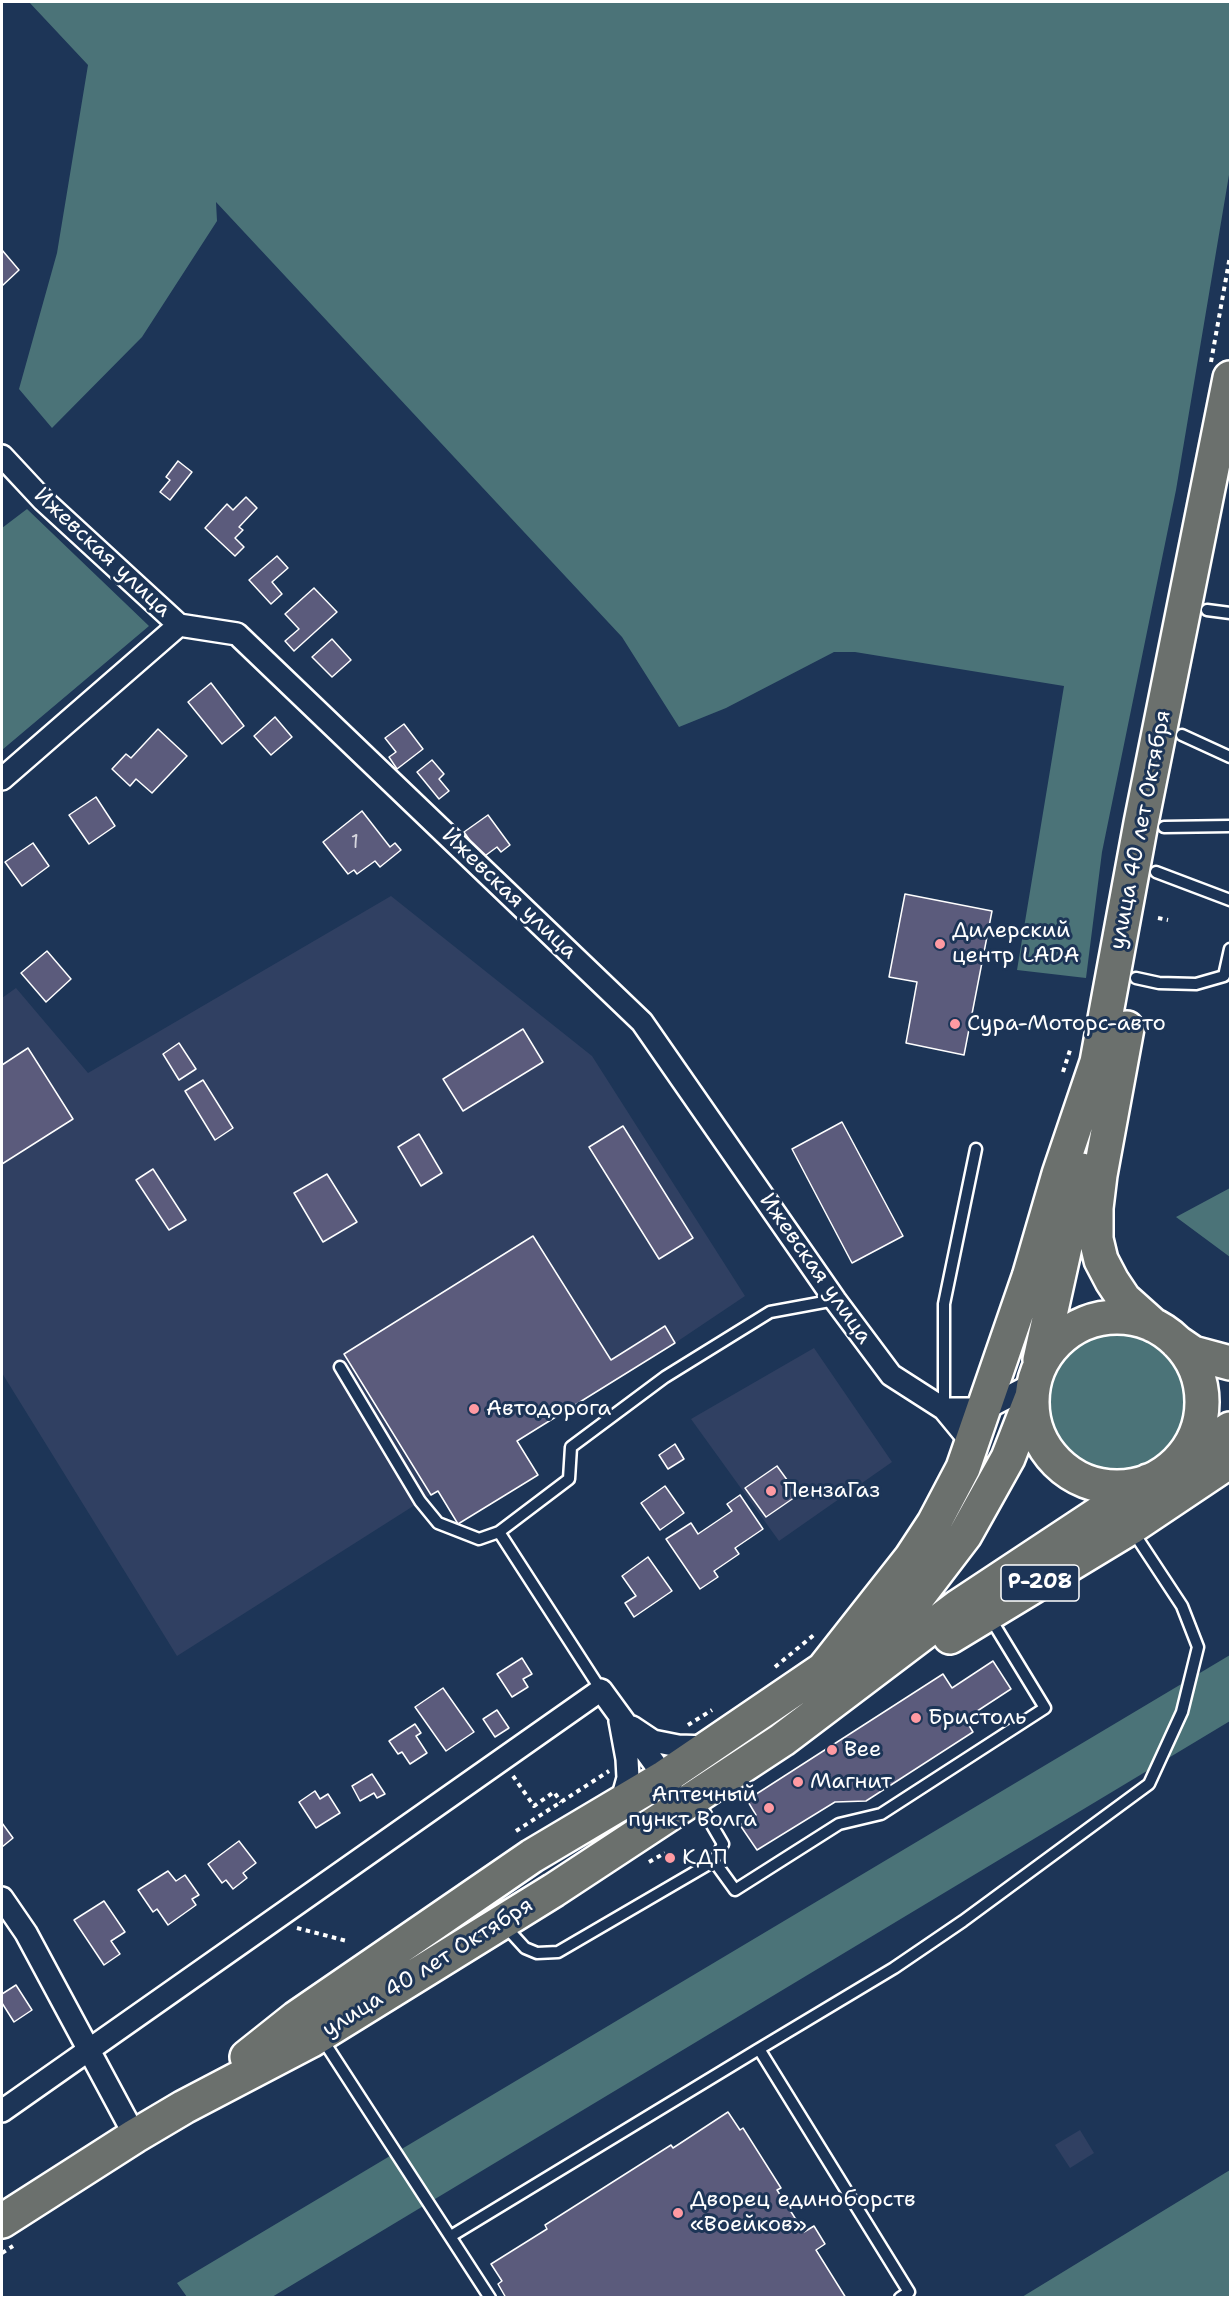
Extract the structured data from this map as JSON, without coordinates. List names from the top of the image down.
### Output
{
  "streets": {
    "main road": ["улица 40 лет Октября", "Р-208"],
    "street": ["Ижевская улица"]
  },
  "crossings": [
    ["Ижевская улица", "улица 40 лет Октября"]
  ],
  "places": [
    "Дилерский центр LADA",
    "Сура-Моторс-авто",
    "Автодорога",
    "ПензаГаз",
    "Бристоль",
    "Bee",
    "Магнит",
    "Аптечный пункт Волга",
    "КДП",
    "Дворец единоборств «Воейков»"
  ],
  "house_numbers": ["1"]
}
